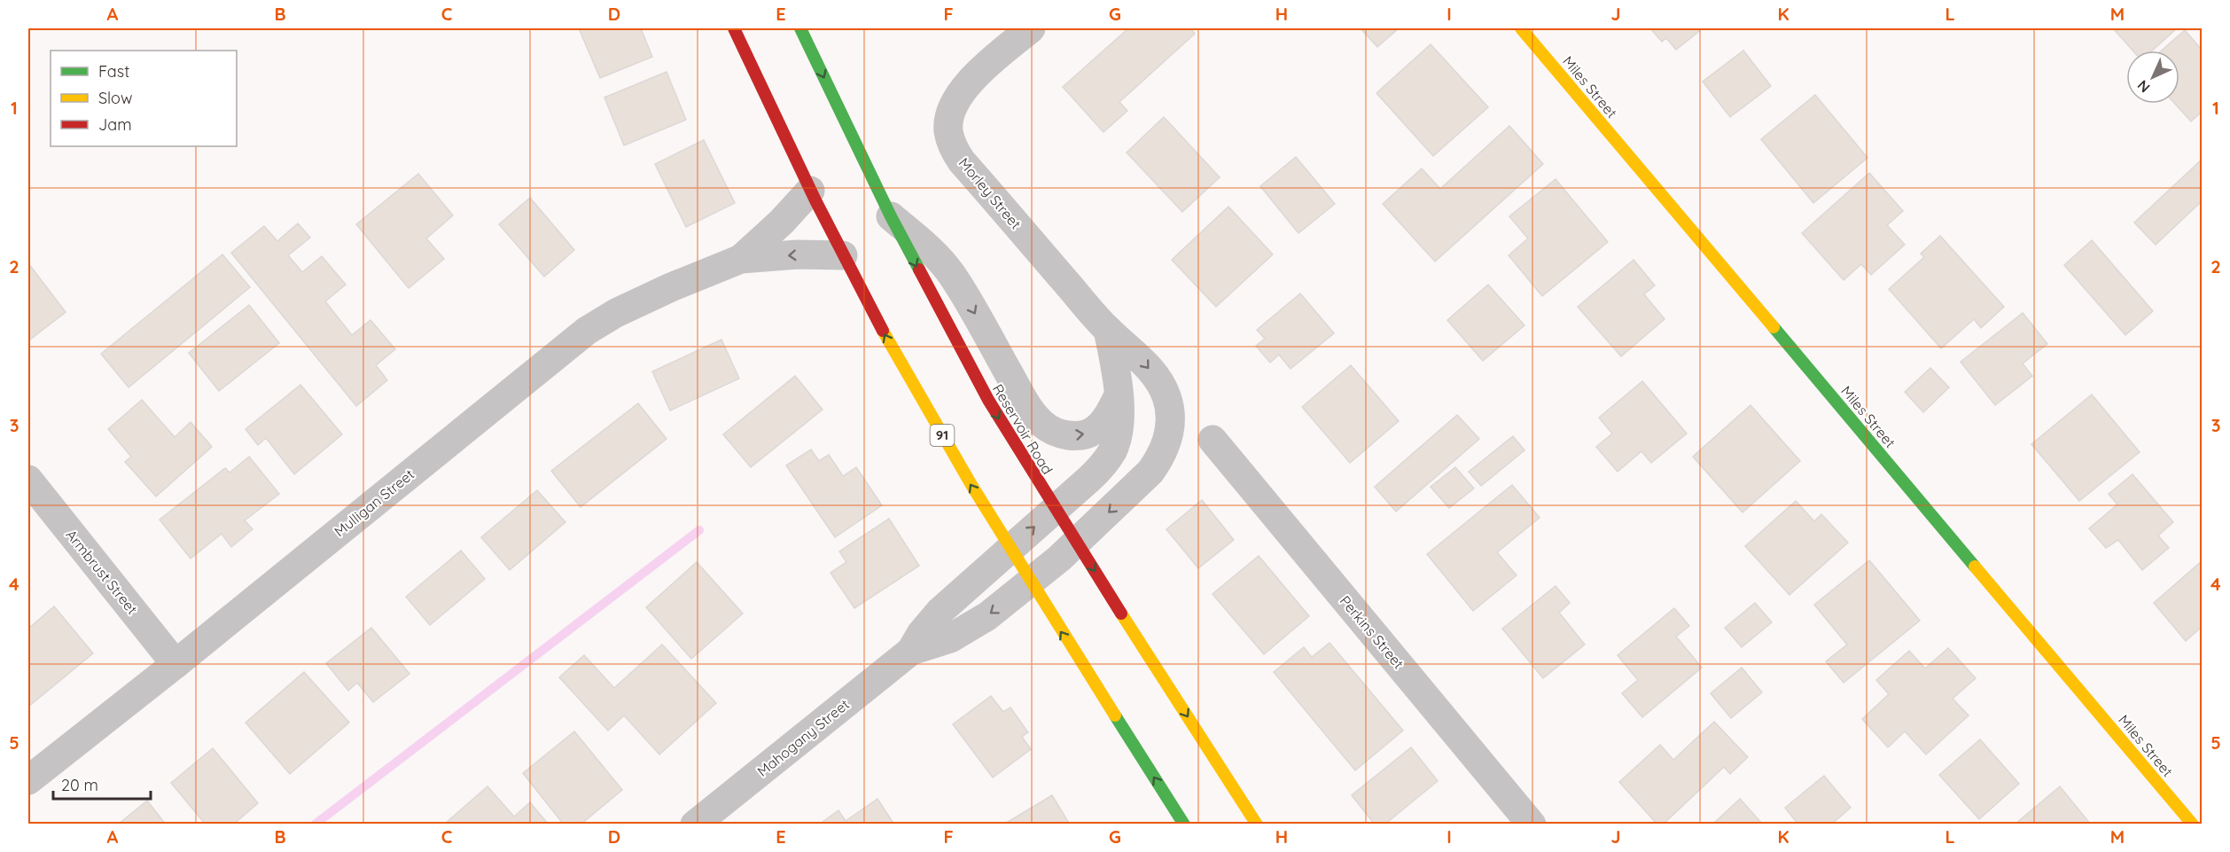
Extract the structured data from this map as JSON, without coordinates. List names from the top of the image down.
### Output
{
  "streets": {
    "main road": ["Miles Street", "Reservoir Road", "91"],
    "street": [
      "Morley Street",
      "Mulligan Street",
      "Armbrust Street",
      "Perkins Street",
      "Mahogany Street"
    ]
  },
  "crossings": [
    ["Morley Street", "Reservoir Road"],
    ["Morley Street", "91"],
    ["Morley Street", "Mahogany Street"],
    ["Reservoir Road", "Mahogany Street"],
    ["91", "Mulligan Street"],
    ["91", "Mahogany Street"],
    ["Mulligan Street", "Armbrust Street"]
  ],
  "legend": ["Fast", "Slow", "Jam"],
  "scale_bar": "20 m",
  "north": "bottom left",
  "grid": {
    "columns": [
      "A",
      "B",
      "C",
      "D",
      "E",
      "F",
      "G",
      "H",
      "I",
      "J",
      "K",
      "L",
      "M"
    ],
    "rows": [
      "1",
      "2",
      "3",
      "4",
      "5"
    ]
  }
}
